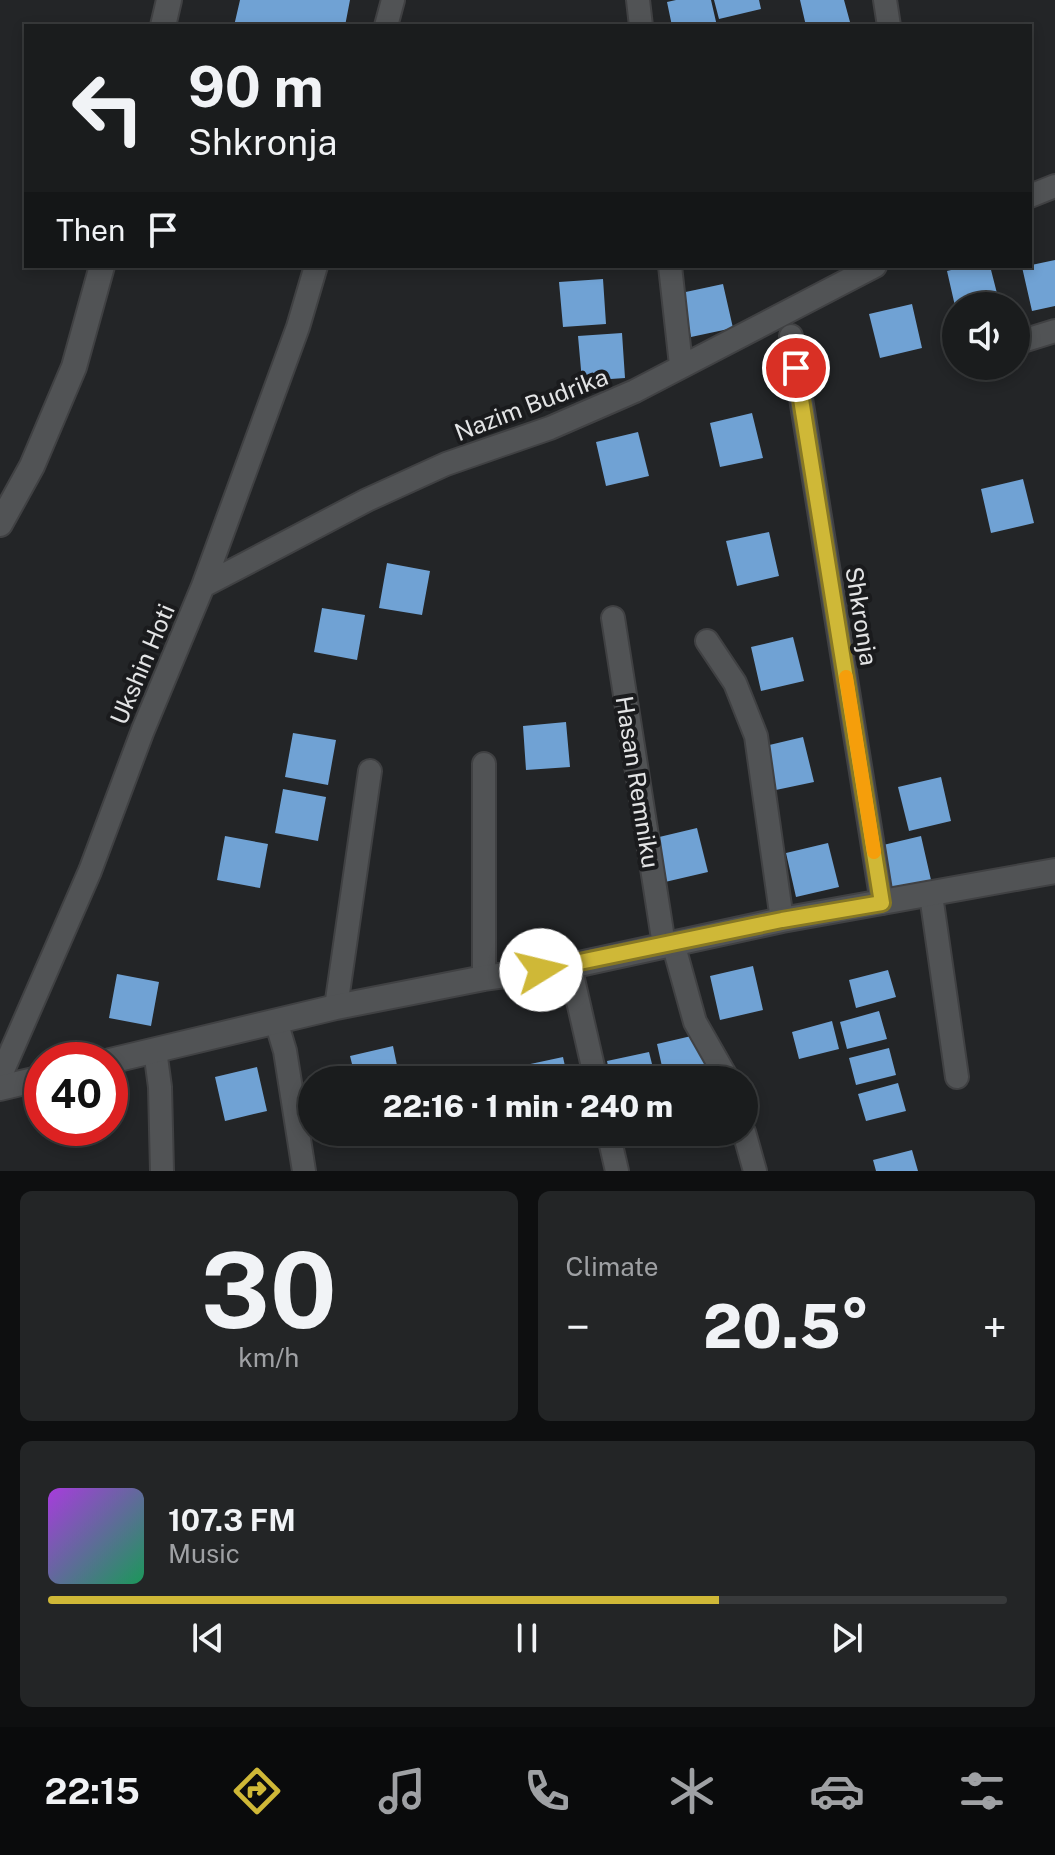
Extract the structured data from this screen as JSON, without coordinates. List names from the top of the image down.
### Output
{
  "streets": {
    "street": [
      "Nazim Budrika",
      "Shkronja",
      "Ukshin Hoti",
      "Hasan Remniku"
    ]
  },
  "crossings": [
    ["Nazim Budrika", "Ukshin Hoti"]
  ],
  "page": {
    "turn": ["90 m", "Shkronja"],
    "then": "Then",
    "limit": "40",
    "trip": "22:16 · 1 min · 240 m",
    "tile": [
      ["30", "km/h"],
      "Climate"
    ],
    "heat": ["−", "20.5°", "+"],
    "song": ["107.3 FM", "Music"],
    "tabs": "22:15"
  }
}
